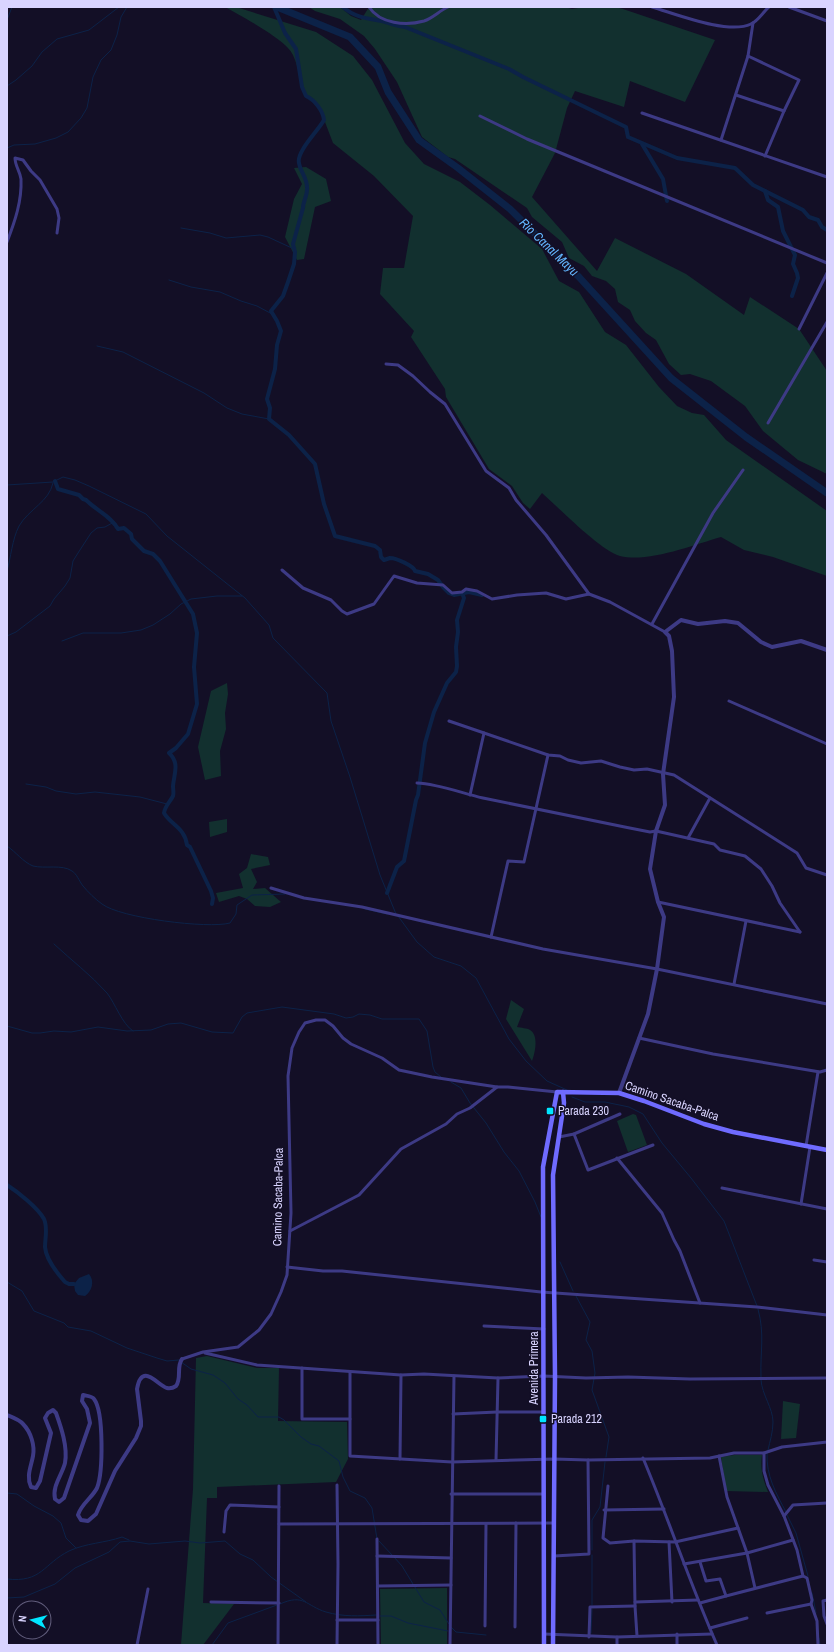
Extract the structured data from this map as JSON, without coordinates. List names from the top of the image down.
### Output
{
  "streets": {
    "main road": ["Camino Sacaba-Palca", "Avenida Primera"]
  },
  "crossings": [
    ["Camino Sacaba-Palca", "Avenida Primera"]
  ],
  "water": ["Rio Canal Mayu"],
  "places": {
    "transit": ["Parada 230", "Parada 212"]
  },
  "north": "left"
}
